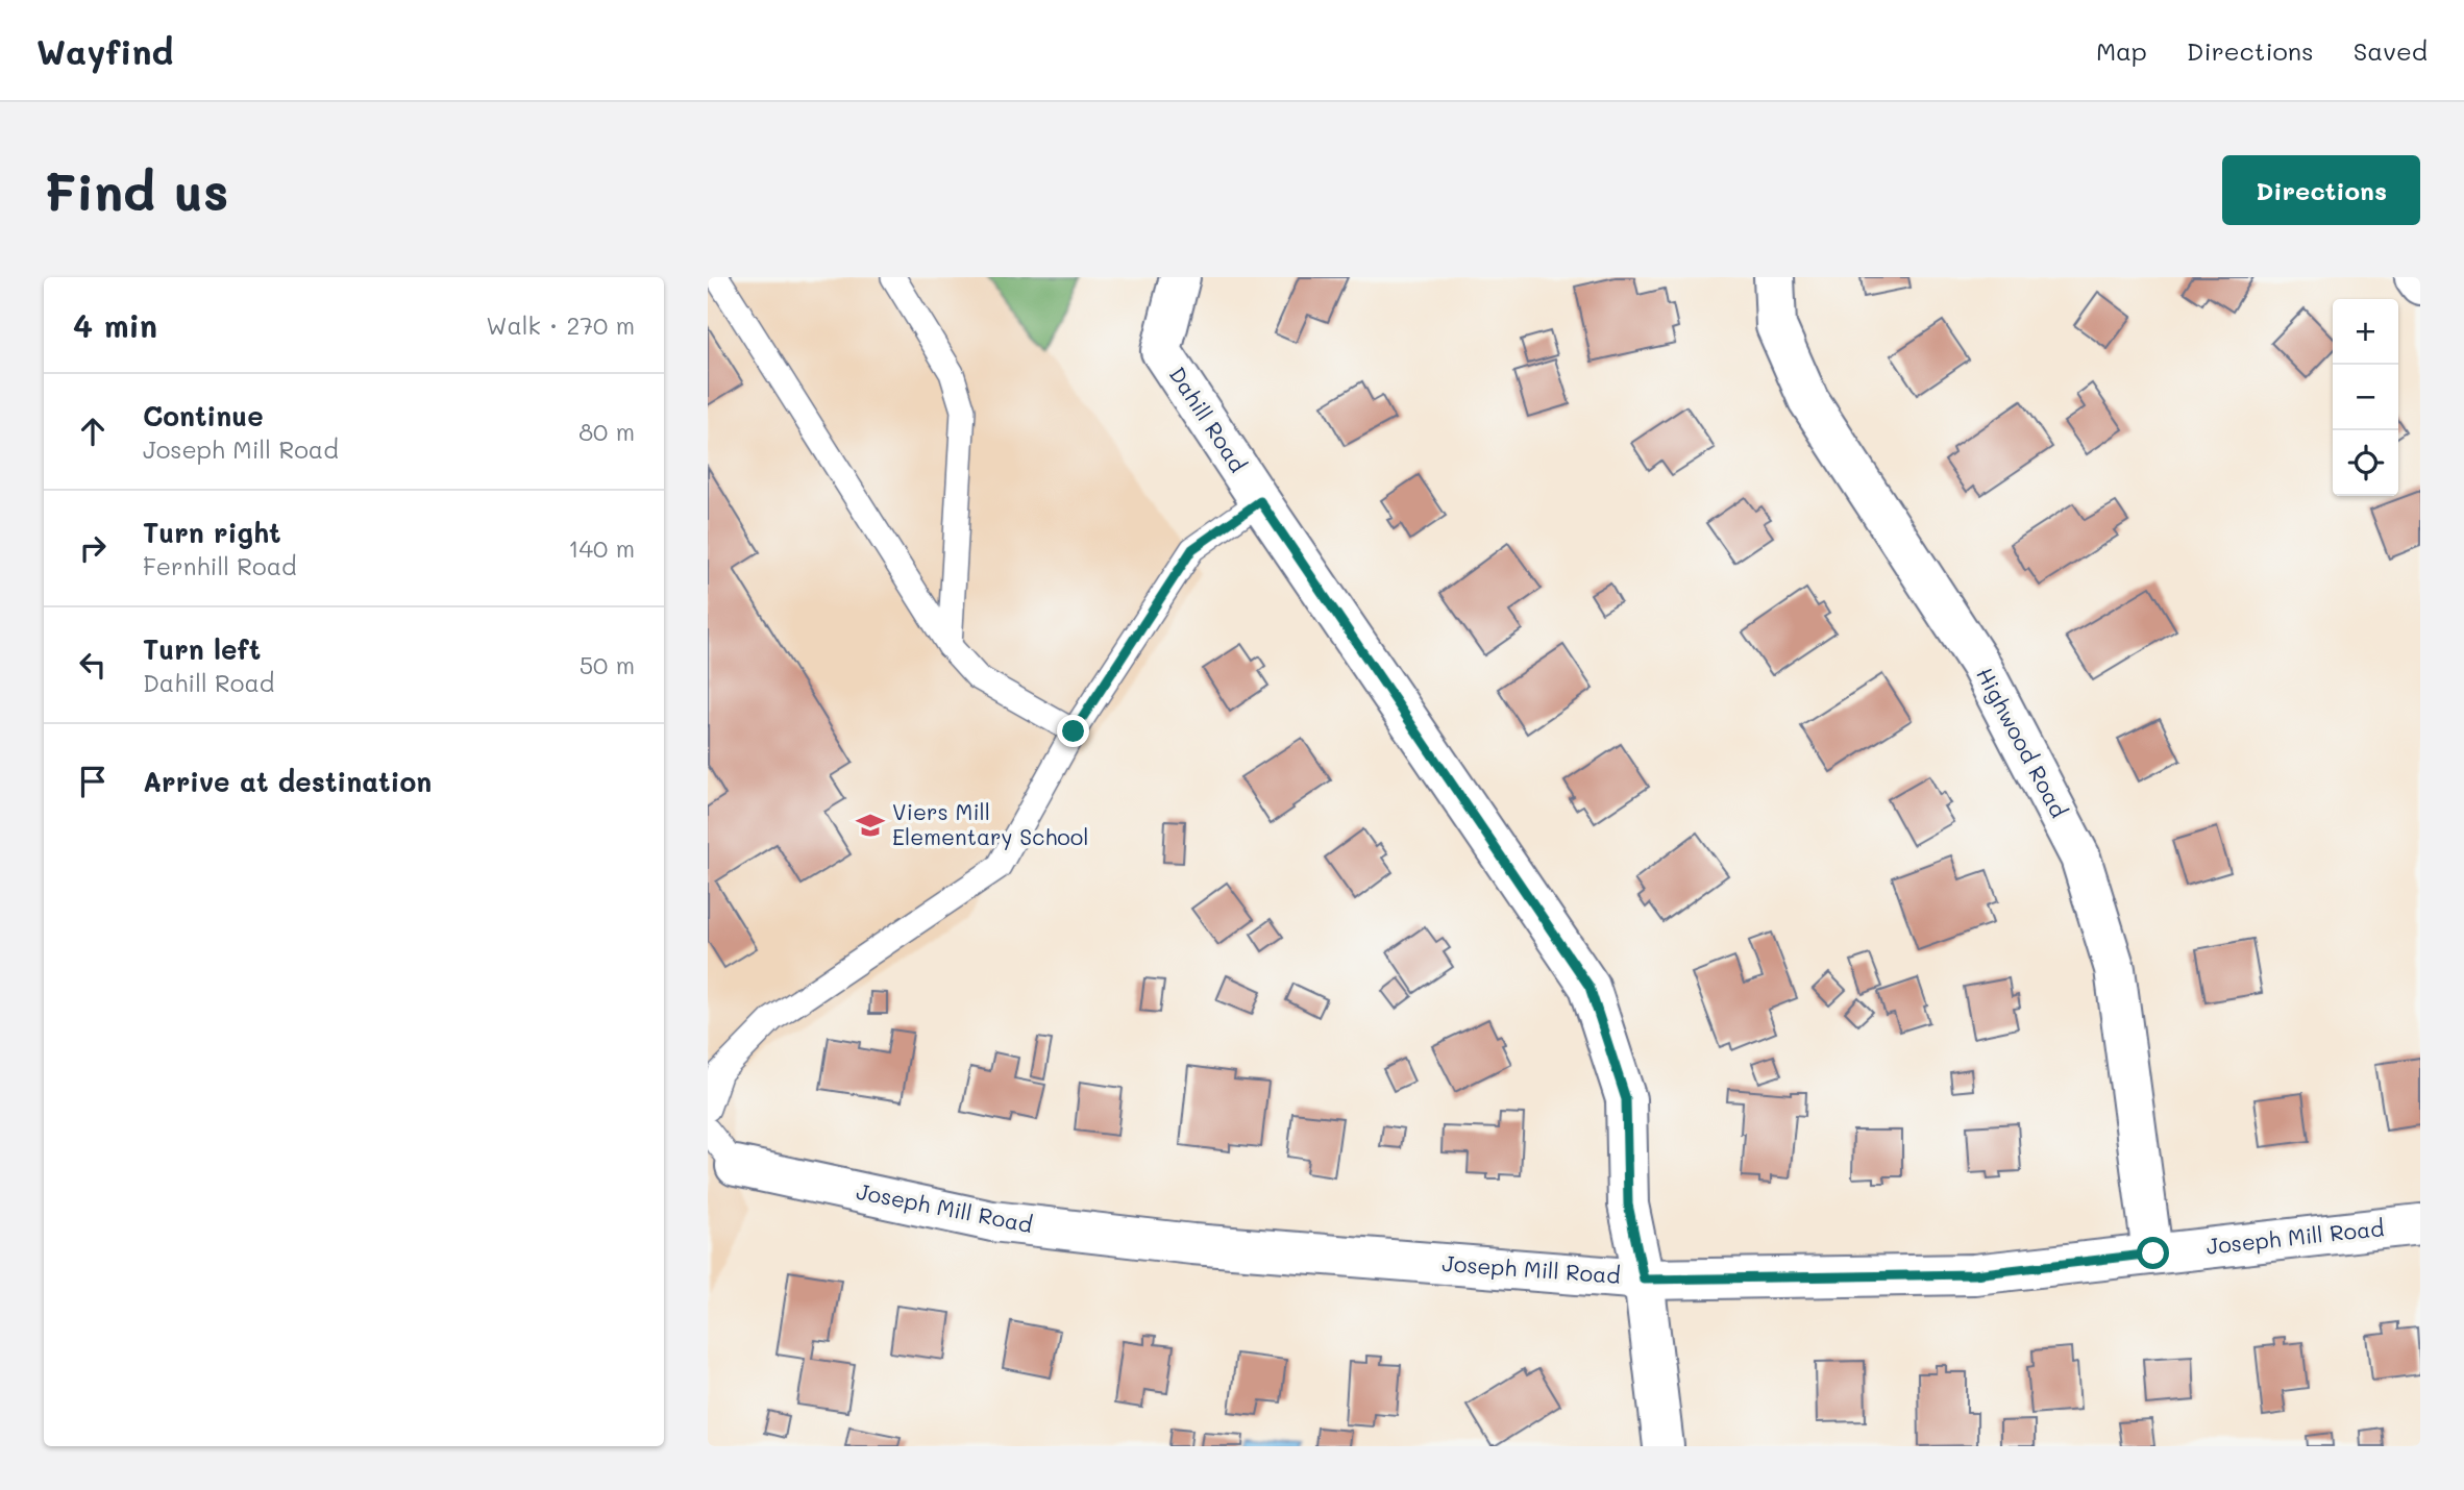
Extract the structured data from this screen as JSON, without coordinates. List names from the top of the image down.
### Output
{
  "streets": {
    "street": ["Dahill Road", "Highwood Road", "Joseph Mill Road"]
  },
  "crossings": [
    ["Dahill Road", "Joseph Mill Road"],
    ["Highwood Road", "Joseph Mill Road"]
  ],
  "places": {
    "school or university": ["Viers Mill Elementary School"]
  },
  "page": {
    "header": "Wayfind",
    "nav": ["Map", "Directions", "Saved"],
    "buttons": "Directions",
    "title": "Find us",
    "heading": ["4 min", "Walk · 270 m"],
    "map_buttons": ["+", "−"],
    "list": [
      ["Continue", "Joseph Mill Road", "80 m"],
      ["Turn right", "Fernhill Road", "140 m"],
      ["Turn left", "Dahill Road", "50 m"],
      "Arrive at destination"
    ]
  }
}
